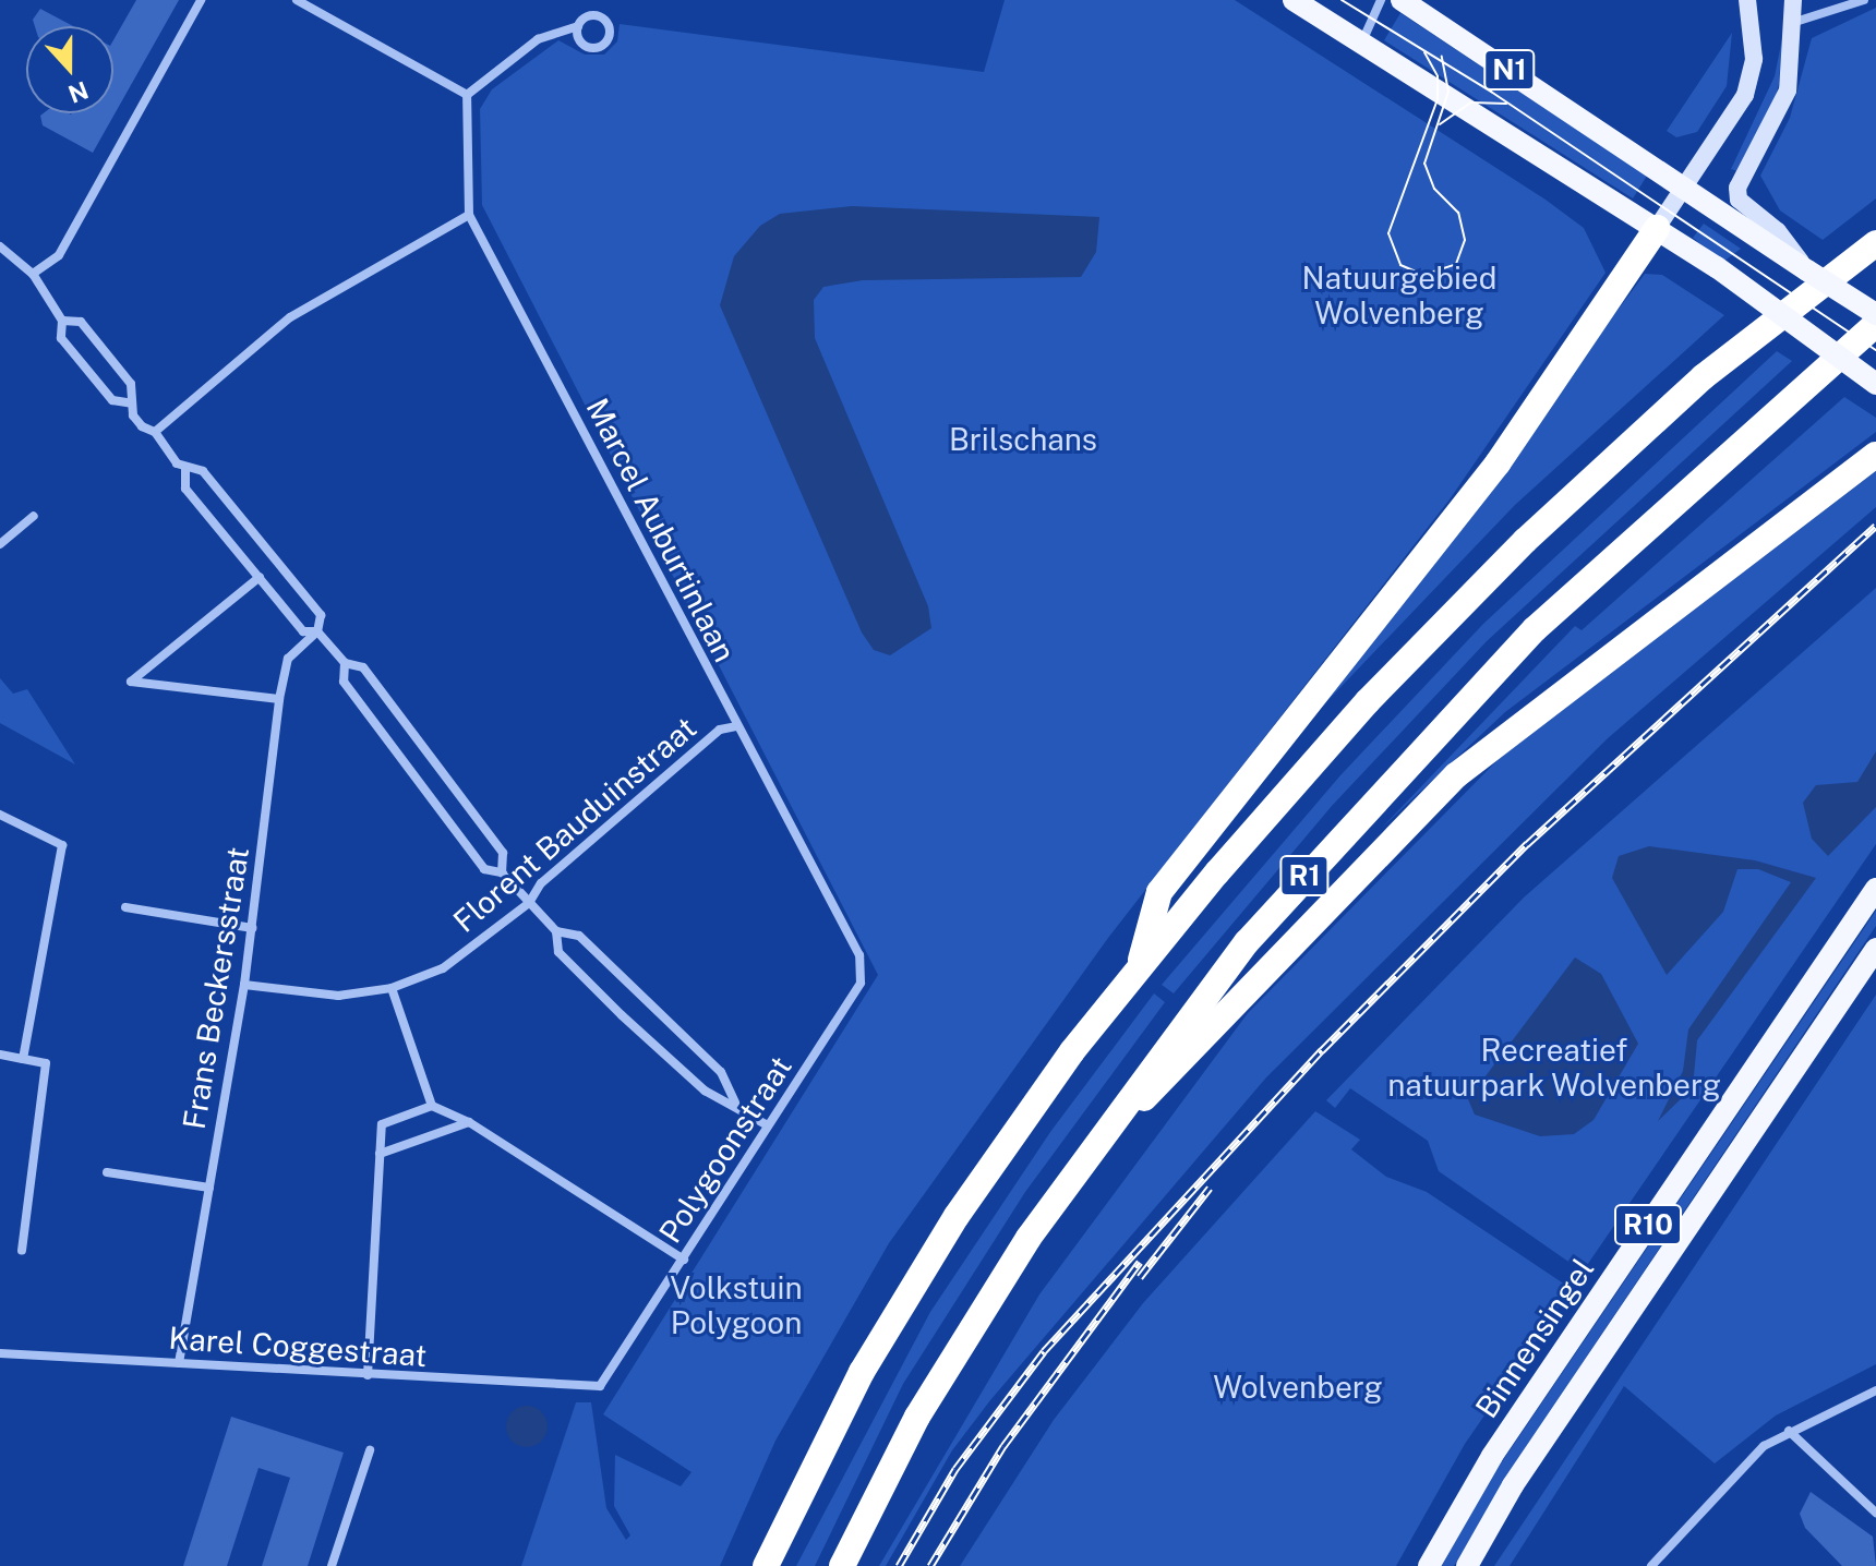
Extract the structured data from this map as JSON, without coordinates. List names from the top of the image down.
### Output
{
  "streets": {
    "highway": ["R1"],
    "main road": ["N1", "R10", "Binnensingel"],
    "street": [
      "Marcel Auburtinlaan",
      "Florent Bauduinstraat",
      "Frans Beckersstraat",
      "Polygoonstraat",
      "Karel Coggestraat"
    ]
  },
  "crossings": [
    ["Marcel Auburtinlaan", "Florent Bauduinstraat"],
    ["Marcel Auburtinlaan", "Polygoonstraat"],
    ["Florent Bauduinstraat", "Frans Beckersstraat"],
    ["Frans Beckersstraat", "Karel Coggestraat"],
    ["Polygoonstraat", "Karel Coggestraat"]
  ],
  "parks": [
    "Natuurgebied Wolvenberg",
    "Brilschans",
    "Recreatief natuurpark Wolvenberg",
    "Volkstuin Polygoon",
    "Wolvenberg"
  ],
  "north": "bottom"
}
